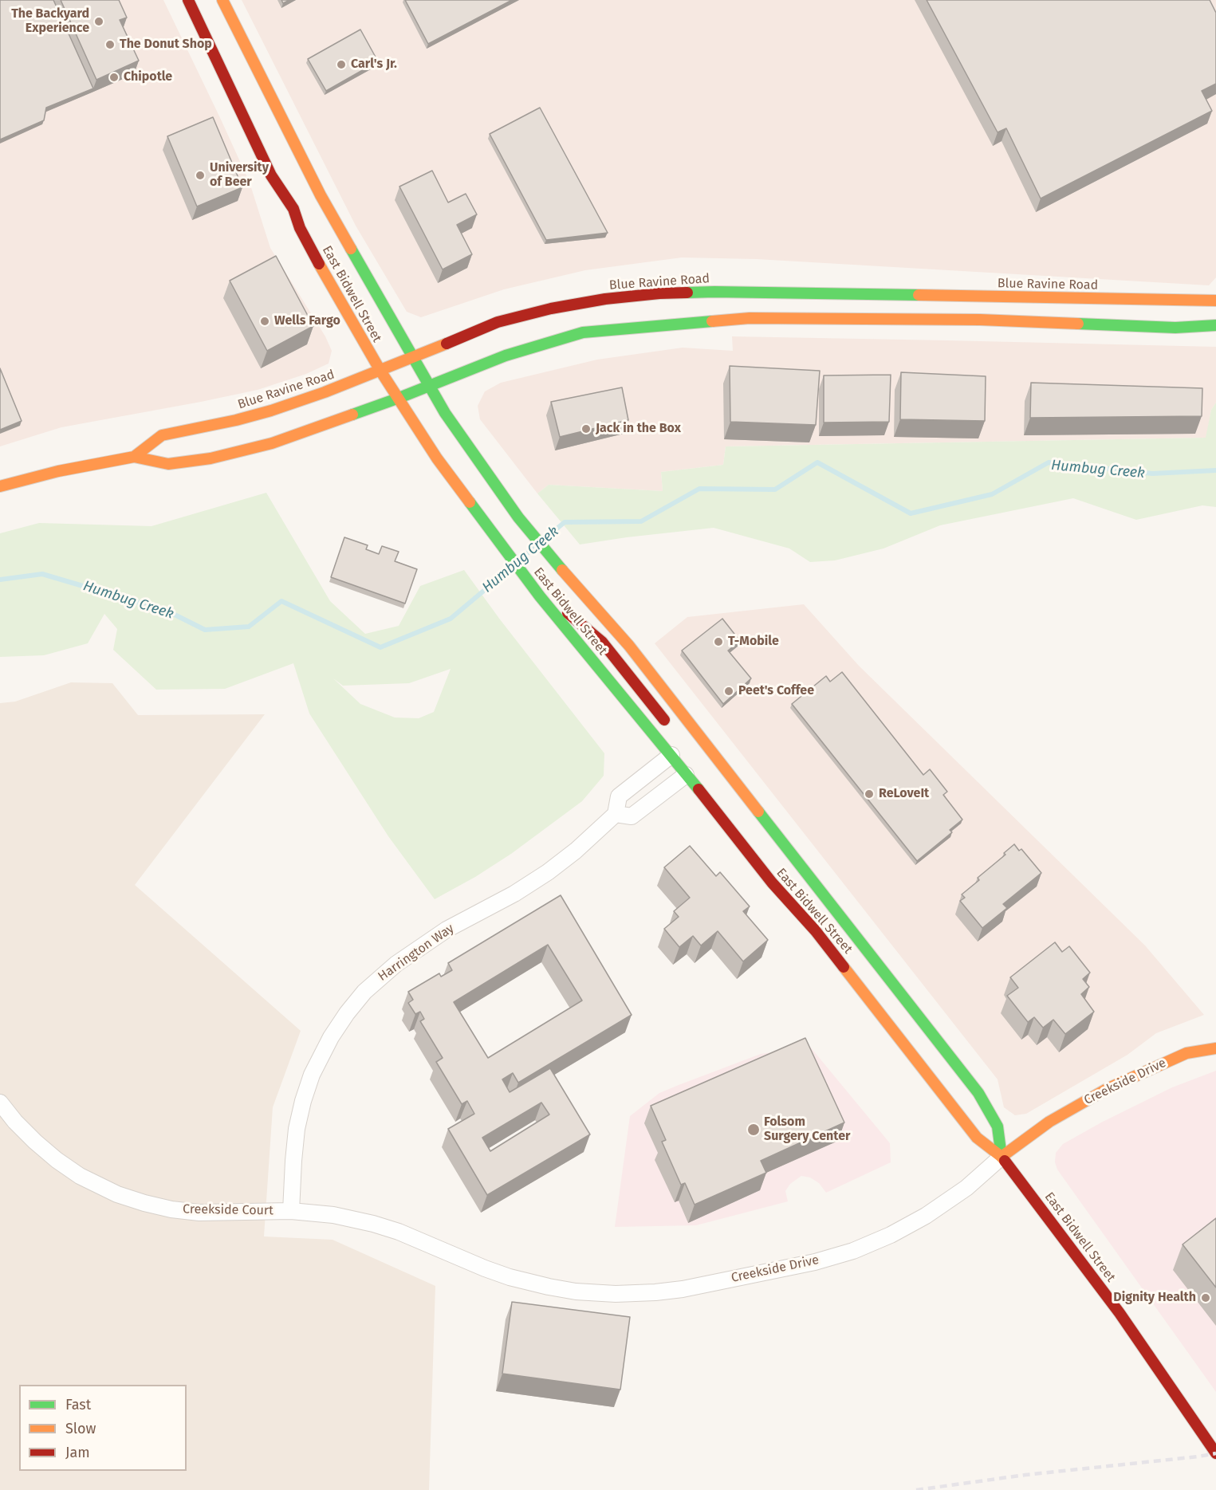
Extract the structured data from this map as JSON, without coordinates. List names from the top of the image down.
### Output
{
  "streets": {
    "main road": ["Blue Ravine Road", "East Bidwell Street", "Creekside Drive"],
    "street": ["Harrington Way", "Creekside Court"]
  },
  "crossings": [
    ["Blue Ravine Road", "East Bidwell Street"],
    ["East Bidwell Street", "Harrington Way"],
    ["East Bidwell Street", "Creekside Drive"],
    ["Harrington Way", "Creekside Drive"],
    ["Harrington Way", "Creekside Court"],
    ["Creekside Drive", "Creekside Court"]
  ],
  "water": ["Humbug Creek"],
  "places": [
    "The Backyard Experience",
    "The Donut Shop",
    "Carl's Jr.",
    "Chipotle",
    "University of Beer",
    "Wells Fargo",
    "Jack in the Box",
    "T-Mobile",
    "Peet's Coffee",
    "ReLoveIt",
    "Folsom Surgery Center",
    "Dignity Health"
  ],
  "legend": ["Fast", "Slow", "Jam"]
}
